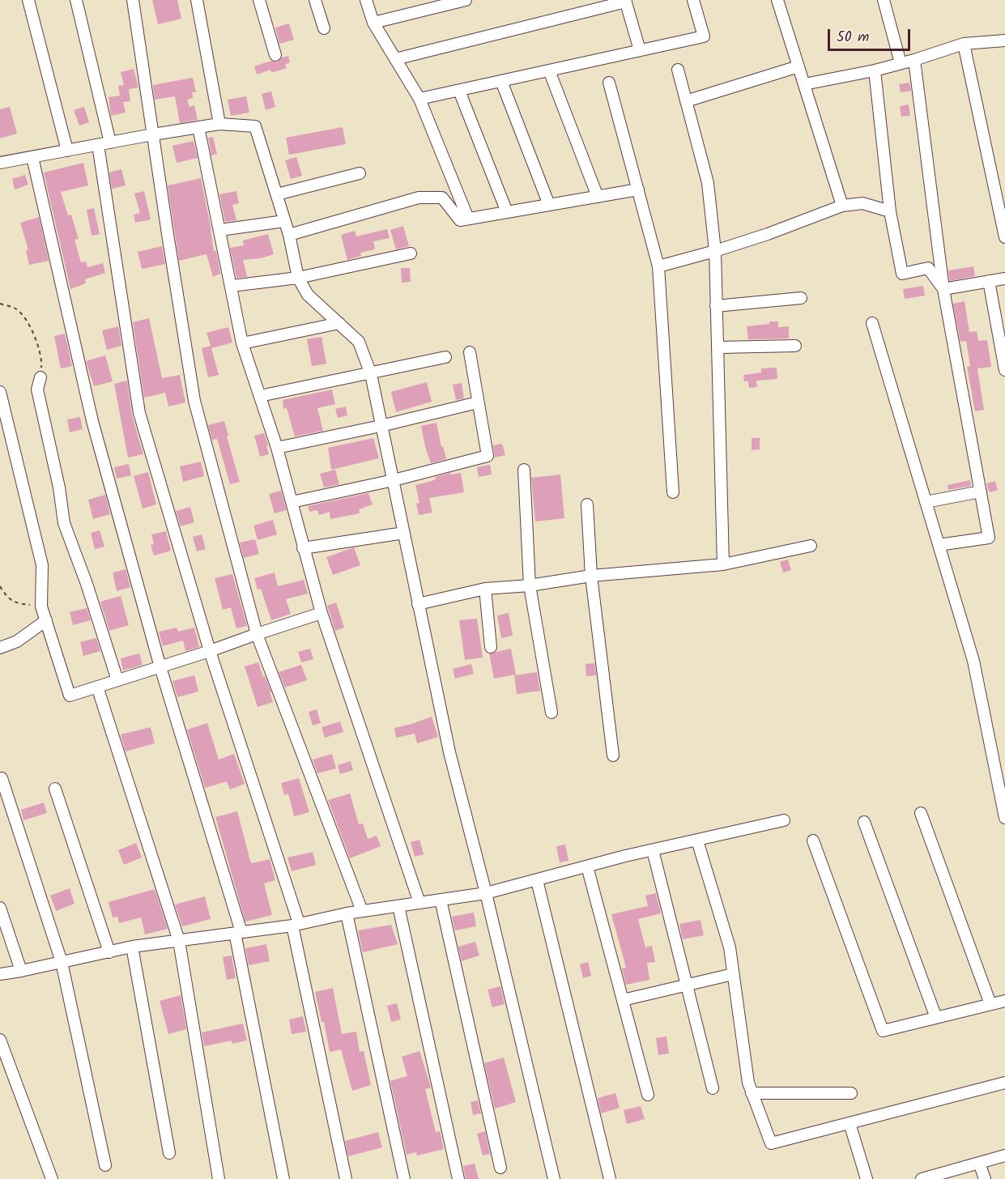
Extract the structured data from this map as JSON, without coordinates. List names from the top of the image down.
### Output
{
  "scale_bar": "50 m"
}
